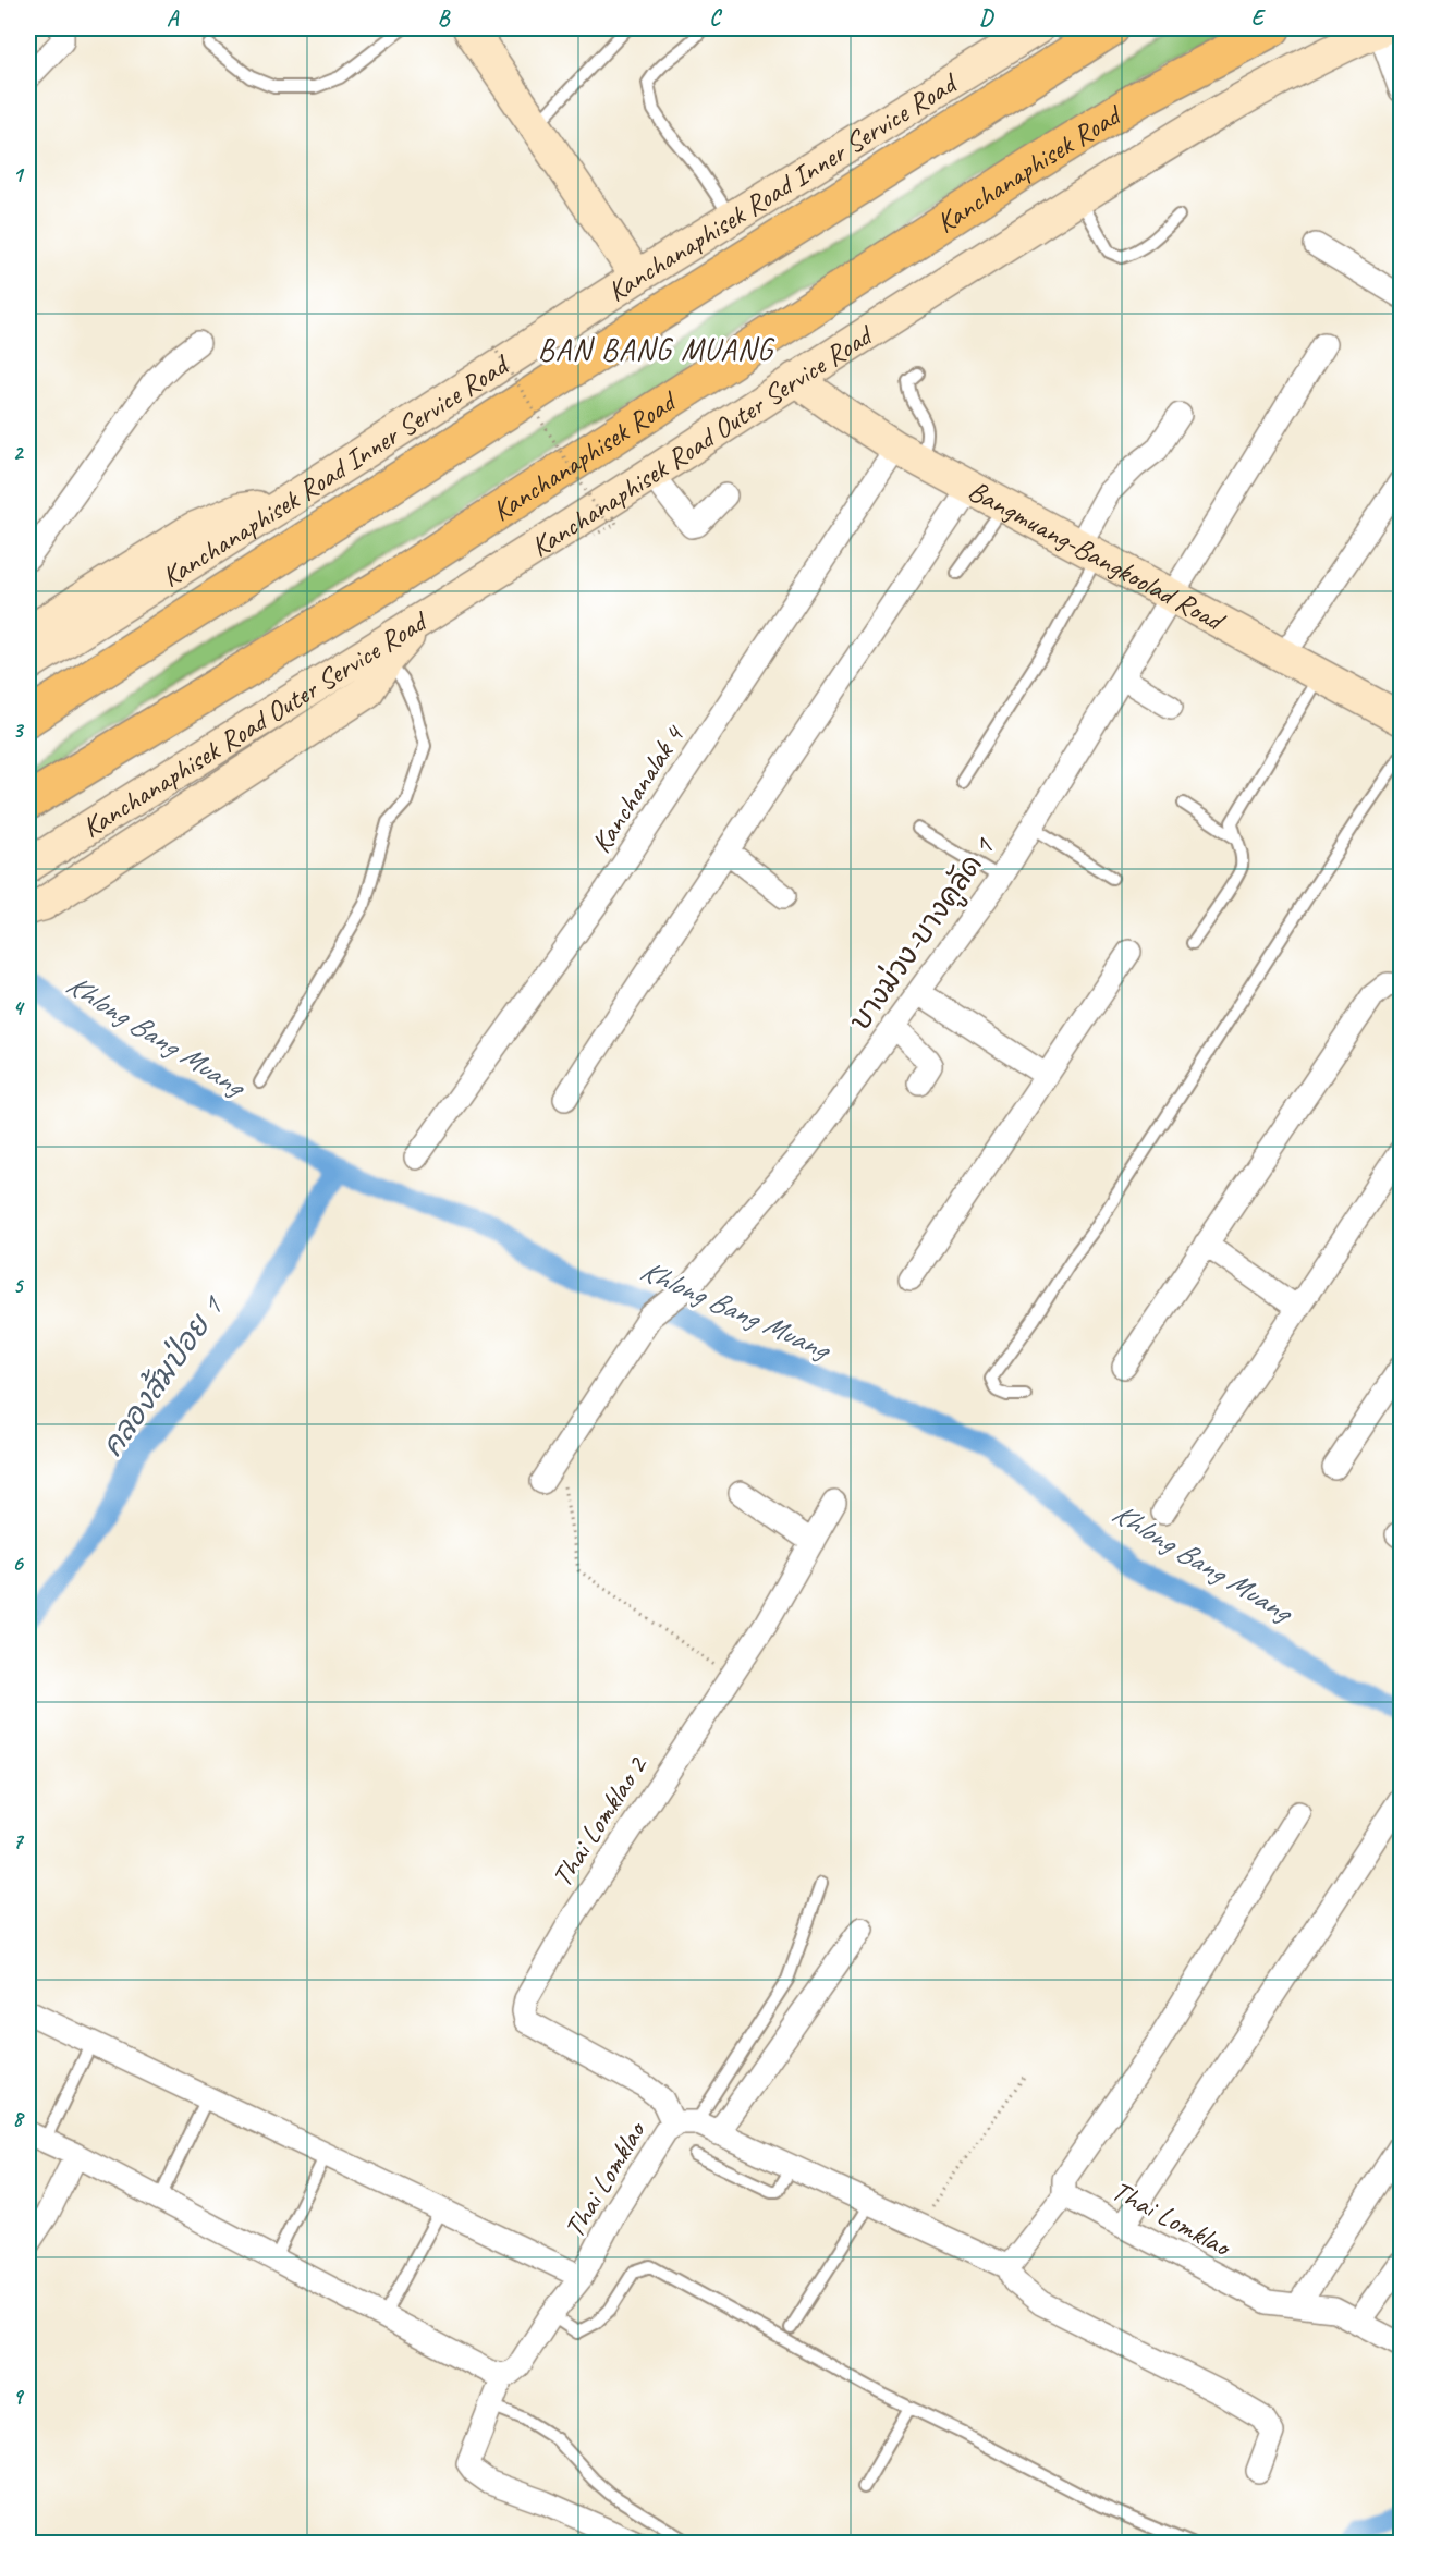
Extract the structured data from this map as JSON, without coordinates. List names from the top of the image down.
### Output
{
  "streets": {
    "highway": ["Kanchanaphisek Road"],
    "main road": ["Kanchanaphisek Road Inner Service Road", "Kanchanaphisek Road Outer Service Road", "Bangmuang-Bangkoolad Road"],
    "street": [
      "Kanchanalak 4",
      "บางม่วง-บางคูลัด 1",
      "Thai Lomklao 2",
      "Thai Lomklao"
    ]
  },
  "crossings": [
    ["Kanchanaphisek Road Outer Service Road", "Bangmuang-Bangkoolad Road"],
    ["Bangmuang-Bangkoolad Road", "Kanchanalak 4"],
    ["Bangmuang-Bangkoolad Road", "บางม่วง-บางคูลัด 1"],
    ["Thai Lomklao 2", "Thai Lomklao"]
  ],
  "districts": ["BAN BANG MUANG"],
  "water": ["Khlong Bang Muang", "คลองส้มป่อย 1"],
  "grid": {
    "columns": [
      "A",
      "B",
      "C",
      "D",
      "E"
    ],
    "rows": [
      "1",
      "2",
      "3",
      "4",
      "5",
      "6",
      "7",
      "8",
      "9"
    ]
  }
}
